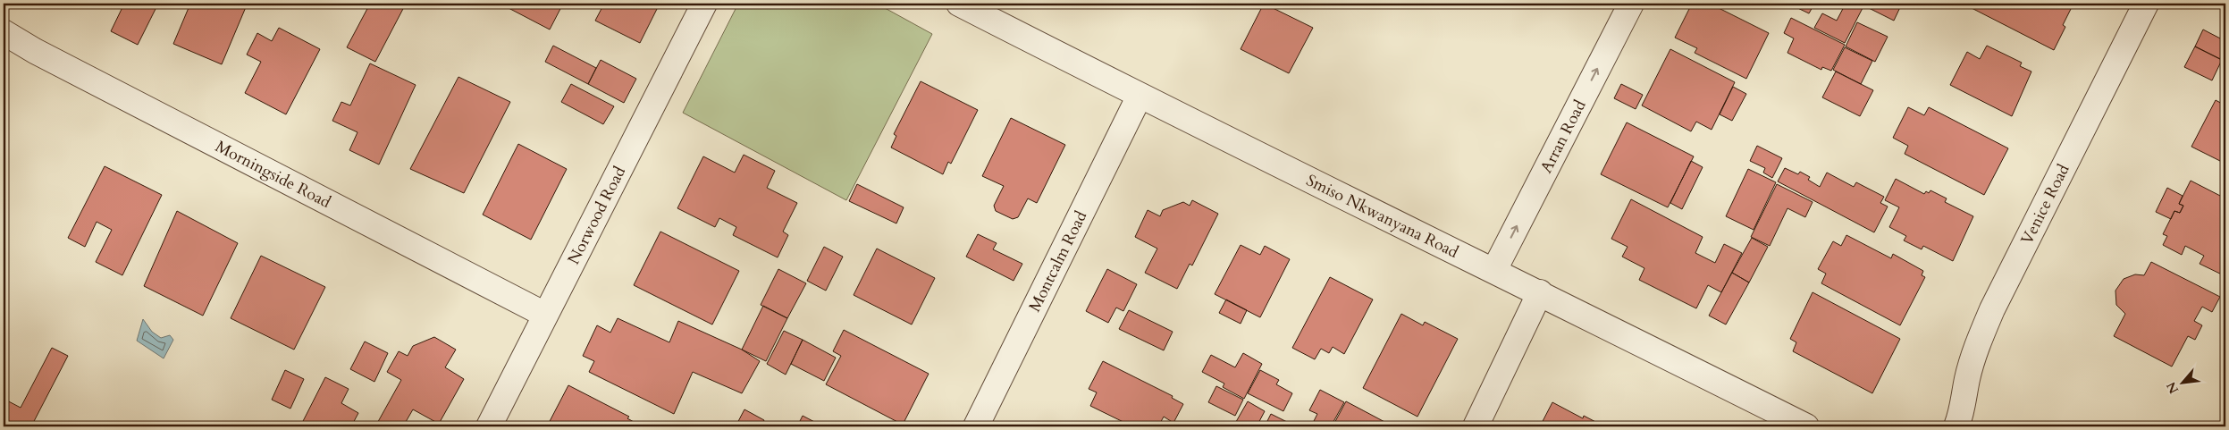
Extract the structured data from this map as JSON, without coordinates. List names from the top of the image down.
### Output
{
  "streets": {
    "street": [
      "Arran Road",
      "Morningside Road",
      "Venice Road",
      "Norwood Road",
      "Smiso Nkwanyana Road",
      "Montcalm Road"
    ]
  },
  "crossings": [
    ["Arran Road", "Smiso Nkwanyana Road"],
    ["Morningside Road", "Norwood Road"],
    ["Smiso Nkwanyana Road", "Montcalm Road"]
  ],
  "one_way": ["Arran Road"],
  "north": "bottom left"
}
